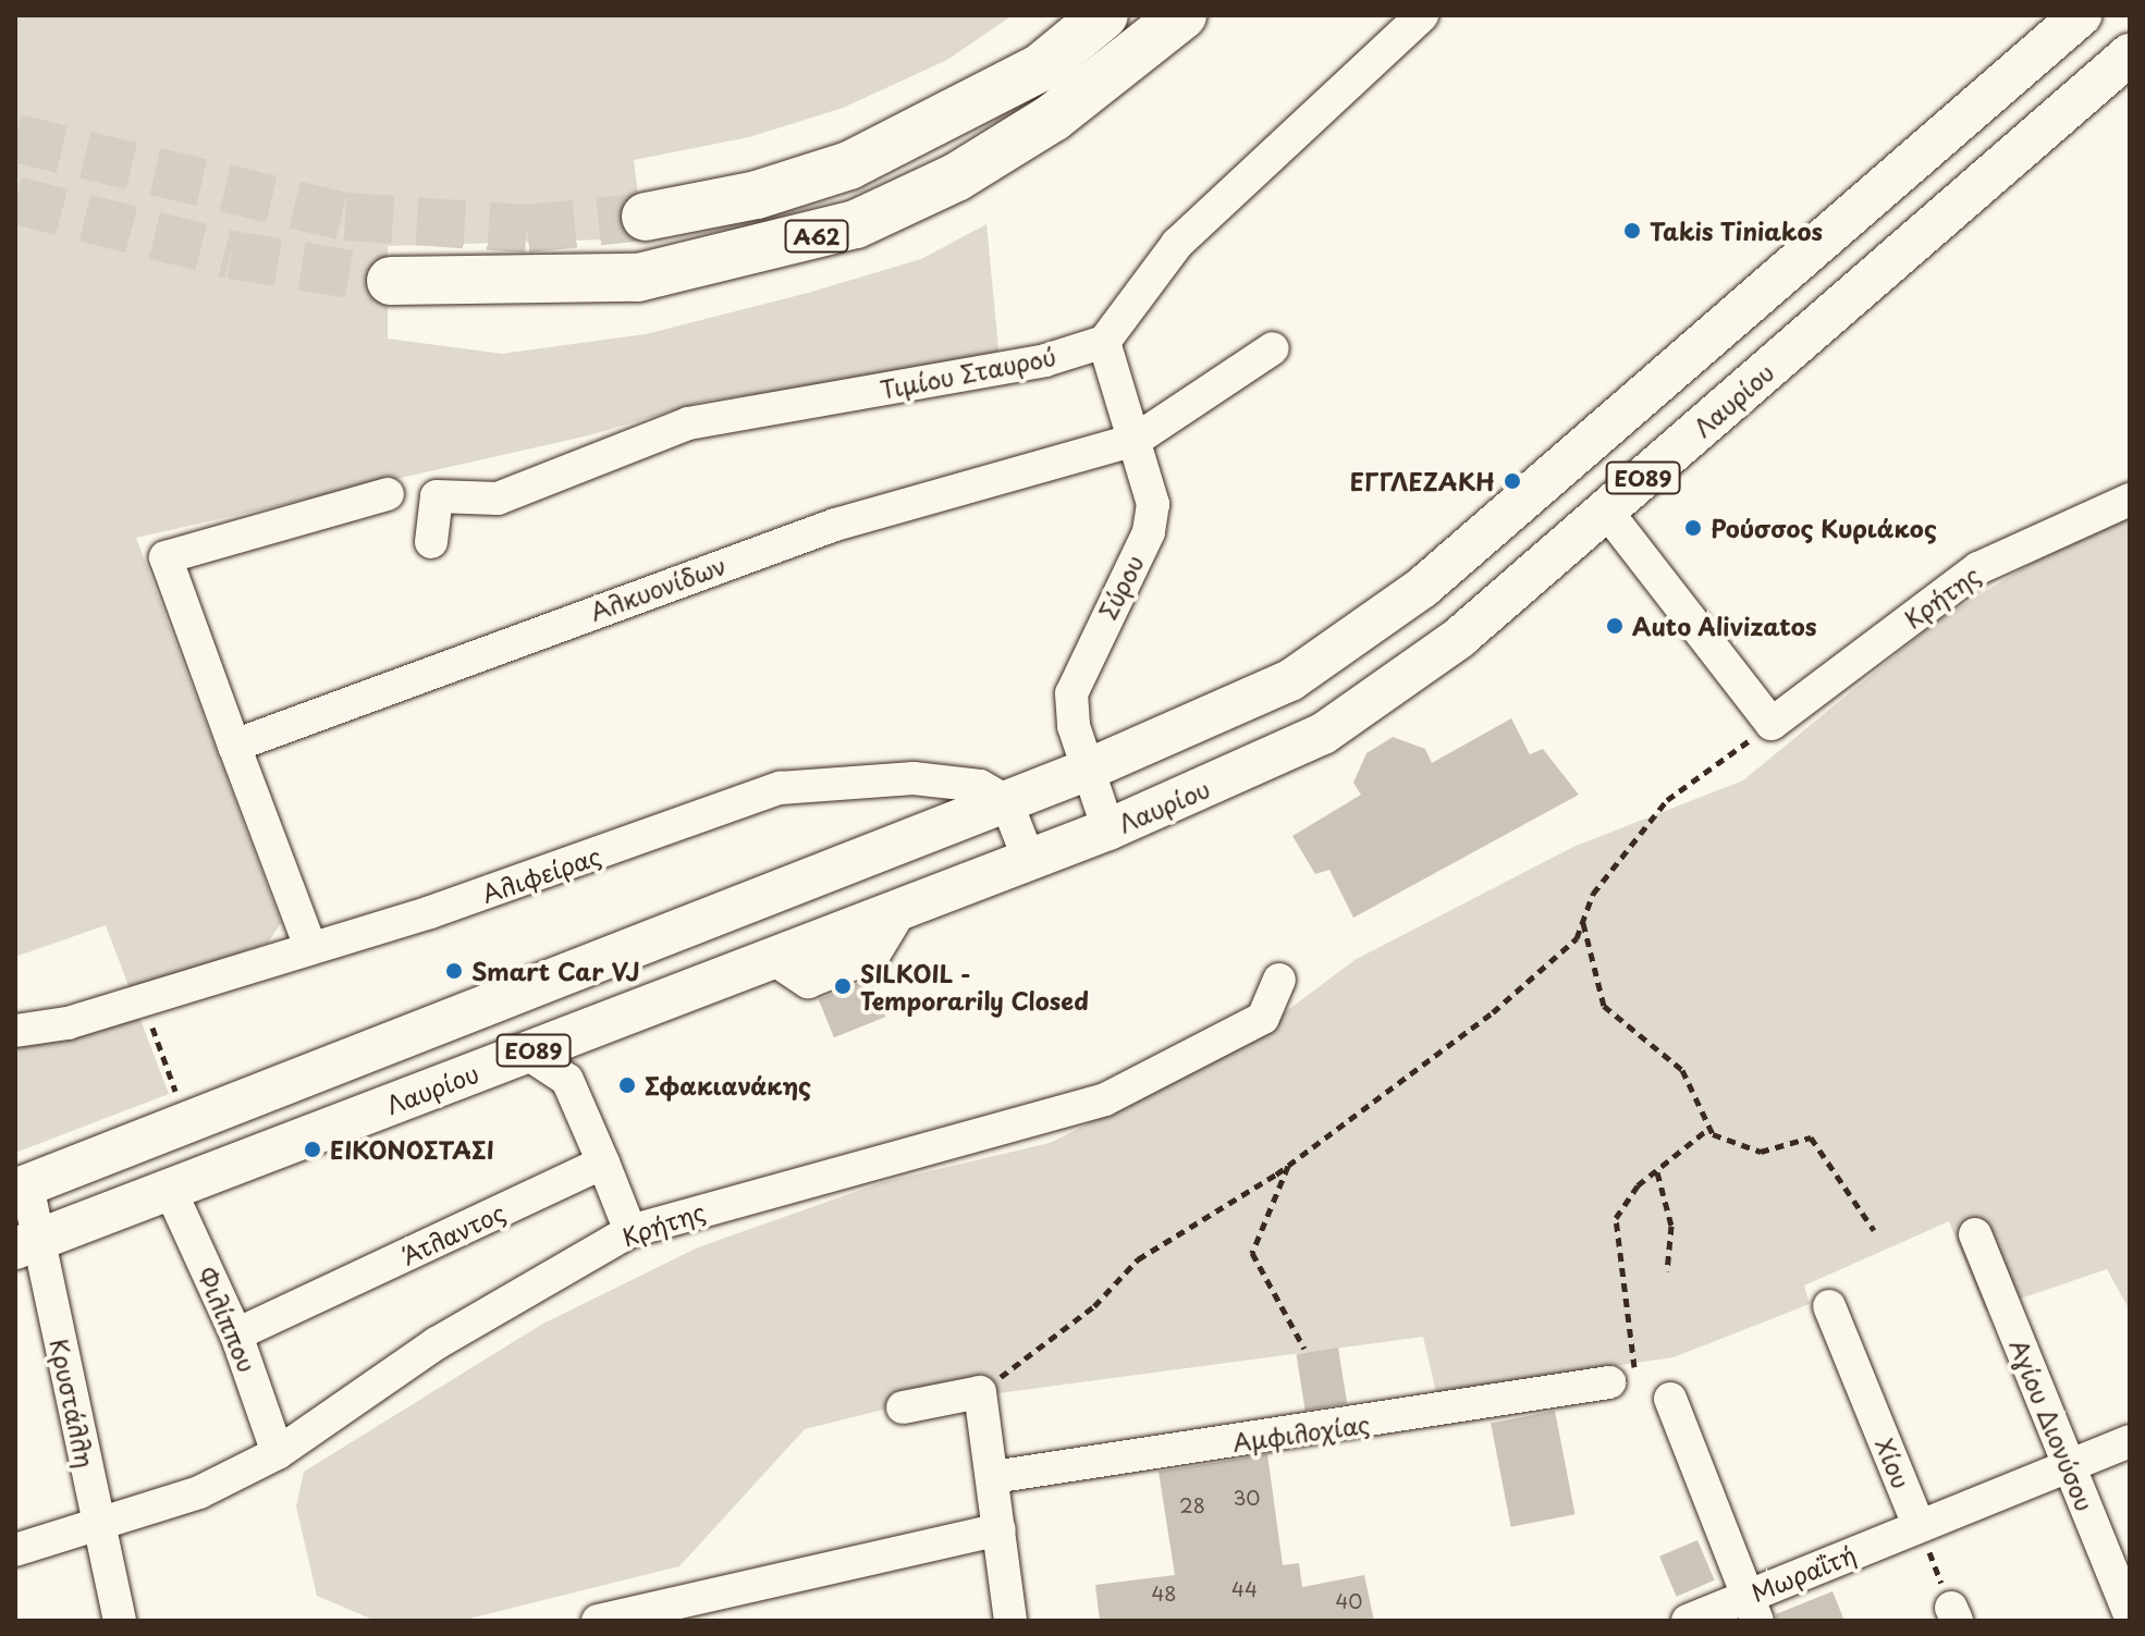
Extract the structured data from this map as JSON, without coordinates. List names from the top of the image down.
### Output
{
  "streets": {
    "highway": ["Α62"],
    "main road": ["Λαυρίου", "ΕΟ89"],
    "street": [
      "Τιμίου Σταυρού",
      "Σύρου",
      "Αλκυονίδων",
      "Κρήτης",
      "Αλιφείρας",
      "Άτλαντος",
      "Φιλίππου",
      "Κρυστάλλη",
      "Αγίου Διονύσου",
      "Αμφιλοχίας",
      "Χίου",
      "Μωραΐτή"
    ]
  },
  "crossings": [
    ["Τιμίου Σταυρού", "Σύρου"],
    ["Λαυρίου", "Σύρου"],
    ["Λαυρίου", "Φιλίππου"],
    ["Λαυρίου", "Κρυστάλλη"],
    ["ΕΟ89", "Σύρου"],
    ["ΕΟ89", "Αλιφείρας"],
    ["ΕΟ89", "Κρυστάλλη"],
    ["Σύρου", "Αλκυονίδων"],
    ["Κρήτης", "Φιλίππου"],
    ["Κρήτης", "Κρυστάλλη"],
    ["Άτλαντος", "Φιλίππου"],
    ["Αγίου Διονύσου", "Μωραΐτή"],
    ["Χίου", "Μωραΐτή"]
  ],
  "places": [
    "Takis Tiniakos",
    "ΕΓΓΛΕΖΑΚΗ",
    "Ρούσσος Κυριάκος",
    "Auto Alivizatos",
    "Smart Car VJ",
    "SILKOIL - Temporarily Closed",
    "Σφακιανάκης",
    "ΕΙΚΟΝΟΣΤΑΣΙ"
  ],
  "house_numbers": [
    "30",
    "28",
    "44",
    "48",
    "40"
  ]
}
